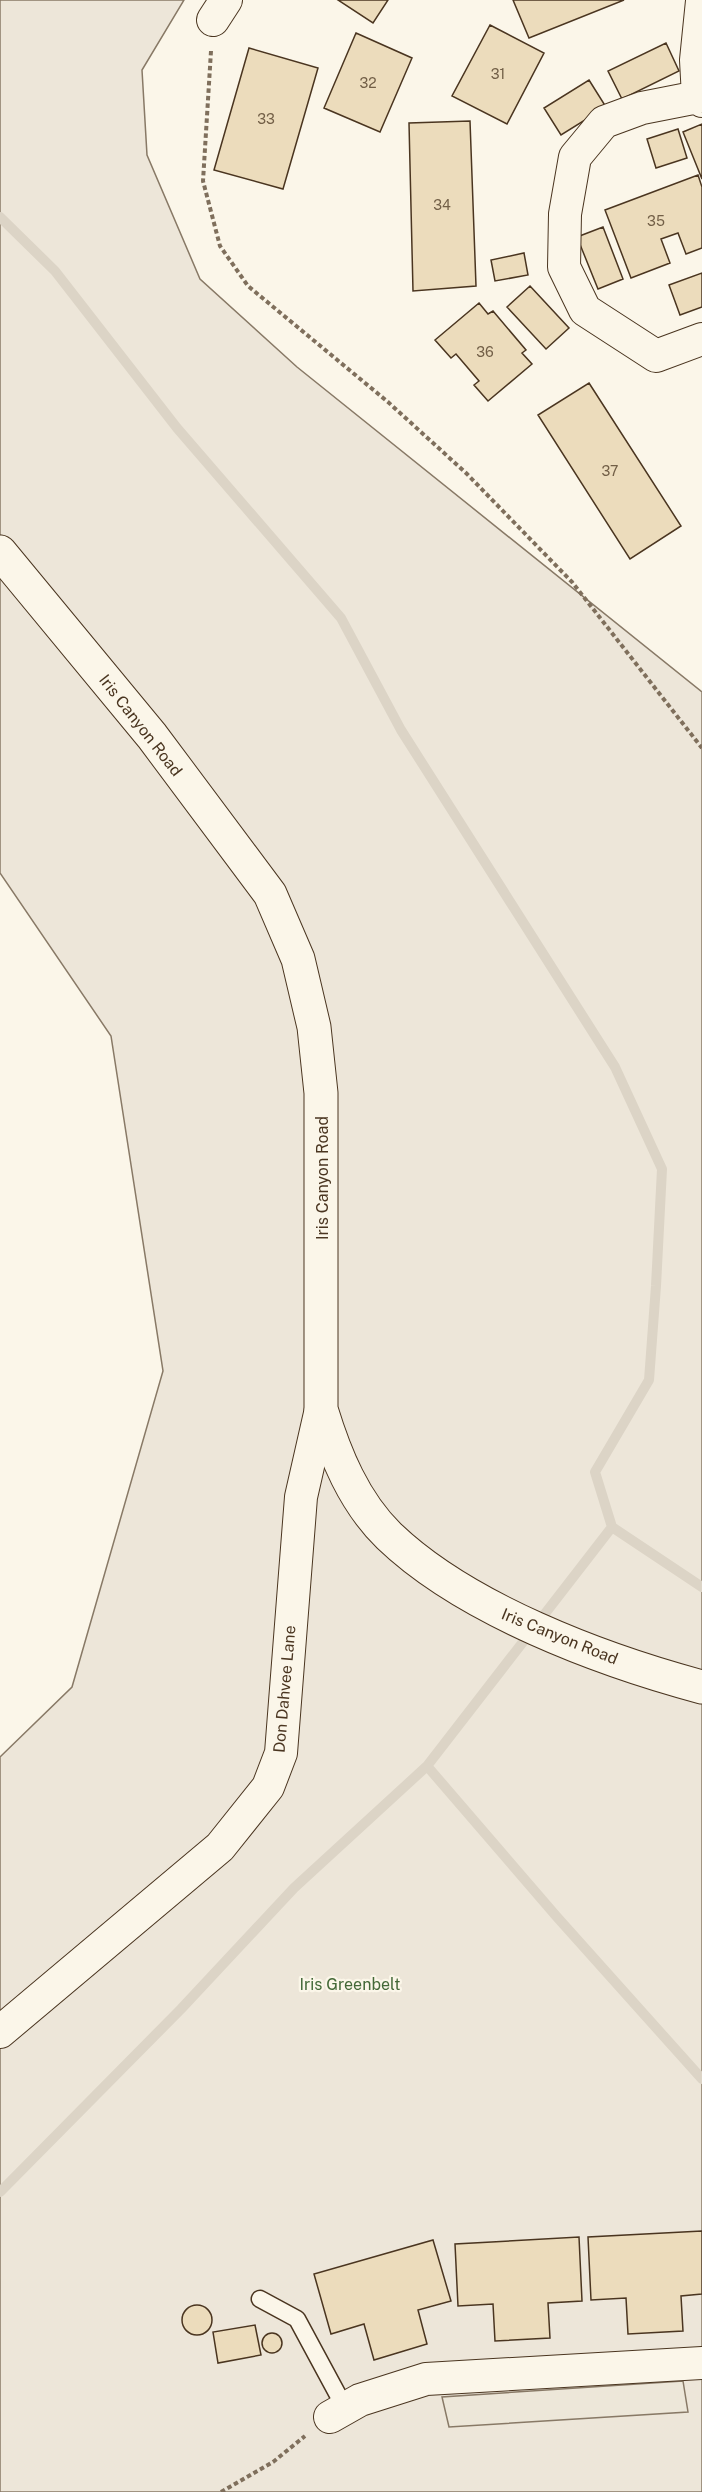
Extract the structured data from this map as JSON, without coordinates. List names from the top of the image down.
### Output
{
  "streets": {
    "street": ["Iris Canyon Road", "Don Dahvee Lane"]
  },
  "crossings": [
    ["Iris Canyon Road", "Don Dahvee Lane"]
  ],
  "parks": ["Iris Greenbelt"],
  "house_numbers": [
    "31",
    "32",
    "33",
    "34",
    "35",
    "36",
    "37"
  ]
}
